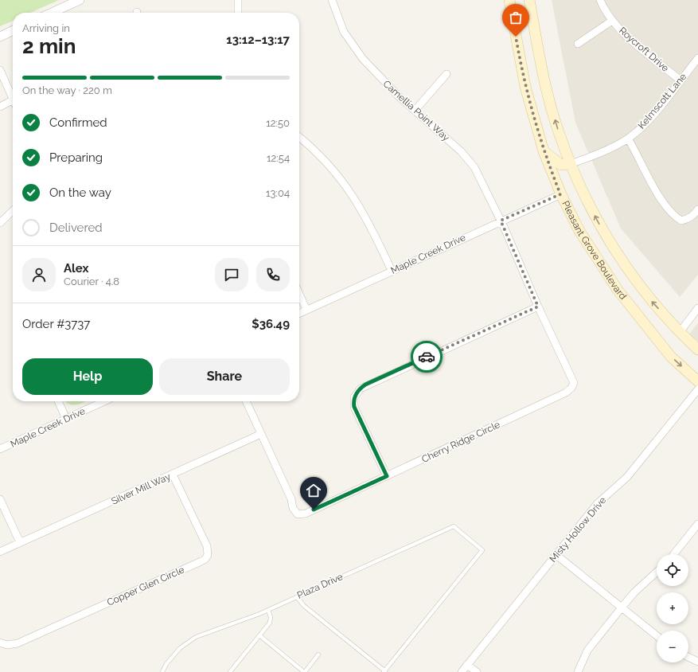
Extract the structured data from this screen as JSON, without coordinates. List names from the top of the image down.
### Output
{
  "streets": {
    "main road": ["Pleasant Grove Boulevard"],
    "street": [
      "Roycroft Drive",
      "Kelmscott Lane",
      "Camellia Point Way",
      "Maple Creek Drive",
      "Cherry Ridge Circle",
      "Silver Mill Way",
      "Misty Hollow Drive",
      "Copper Glen Circle"
    ],
    "lane": ["Plaza Drive"]
  },
  "crossings": [
    ["Roycroft Drive", "Kelmscott Lane"],
    ["Kelmscott Lane", "Pleasant Grove Boulevard"],
    ["Camellia Point Way", "Maple Creek Drive"],
    ["Camellia Point Way", "Cherry Ridge Circle"],
    ["Pleasant Grove Boulevard", "Maple Creek Drive"],
    ["Maple Creek Drive", "Cherry Ridge Circle"],
    ["Cherry Ridge Circle", "Silver Mill Way"],
    ["Silver Mill Way", "Copper Glen Circle"]
  ],
  "page": {
    "heading": ["2 min", "Arriving in", "13:12–13:17"],
    "panel": [
      "Alex",
      "Courier · 4.8",
      "Order #3737",
      "$36.49"
    ],
    "bar": "On the way · 220 m",
    "list": [
      ["Confirmed", "12:50"],
      ["Preparing", "12:54"],
      ["On the way", "13:04"],
      "Delivered"
    ],
    "buttons": ["Help", "Share"],
    "map_buttons": ["+", "−"]
  }
}
